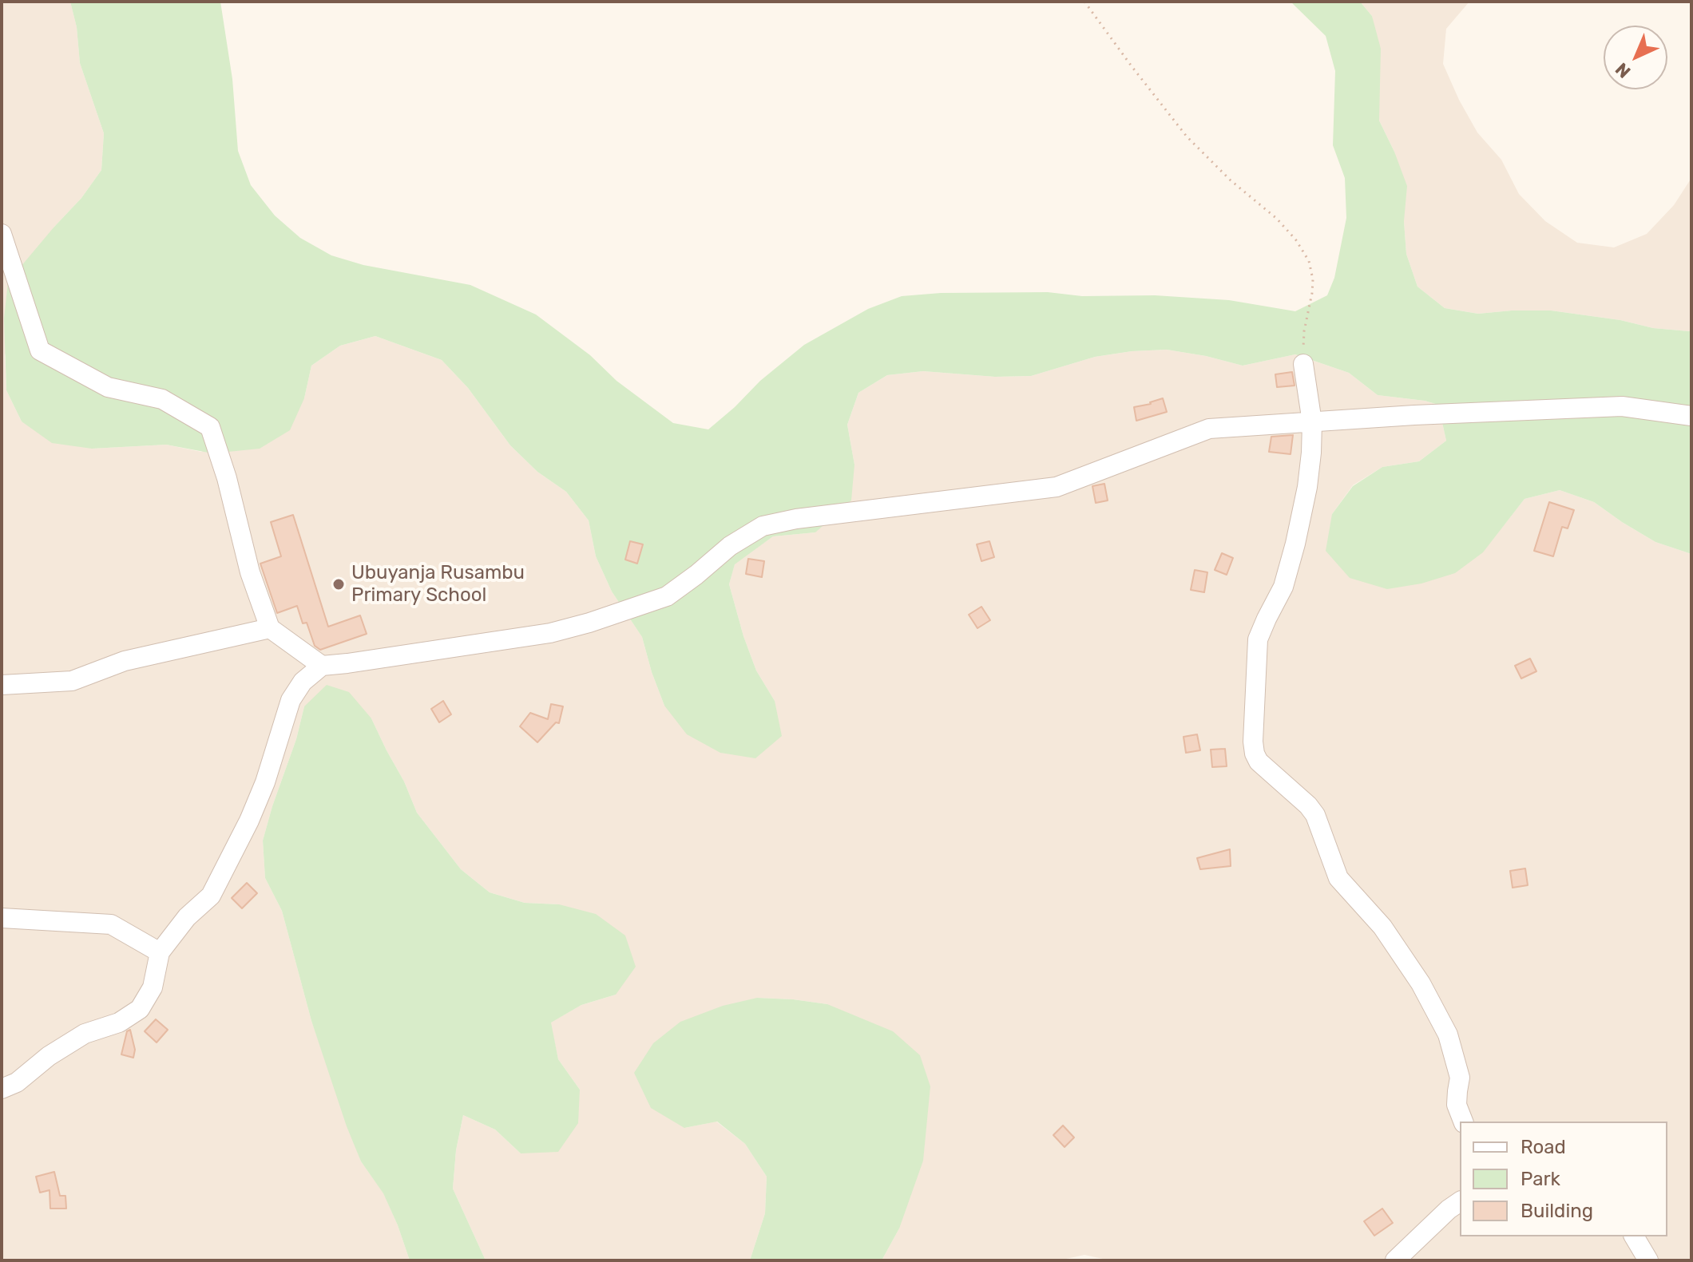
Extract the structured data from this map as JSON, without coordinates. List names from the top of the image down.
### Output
{
  "places": ["Ubuyanja Rusambu Primary School"],
  "legend": ["Road", "Park", "Building"],
  "north": "bottom left"
}
